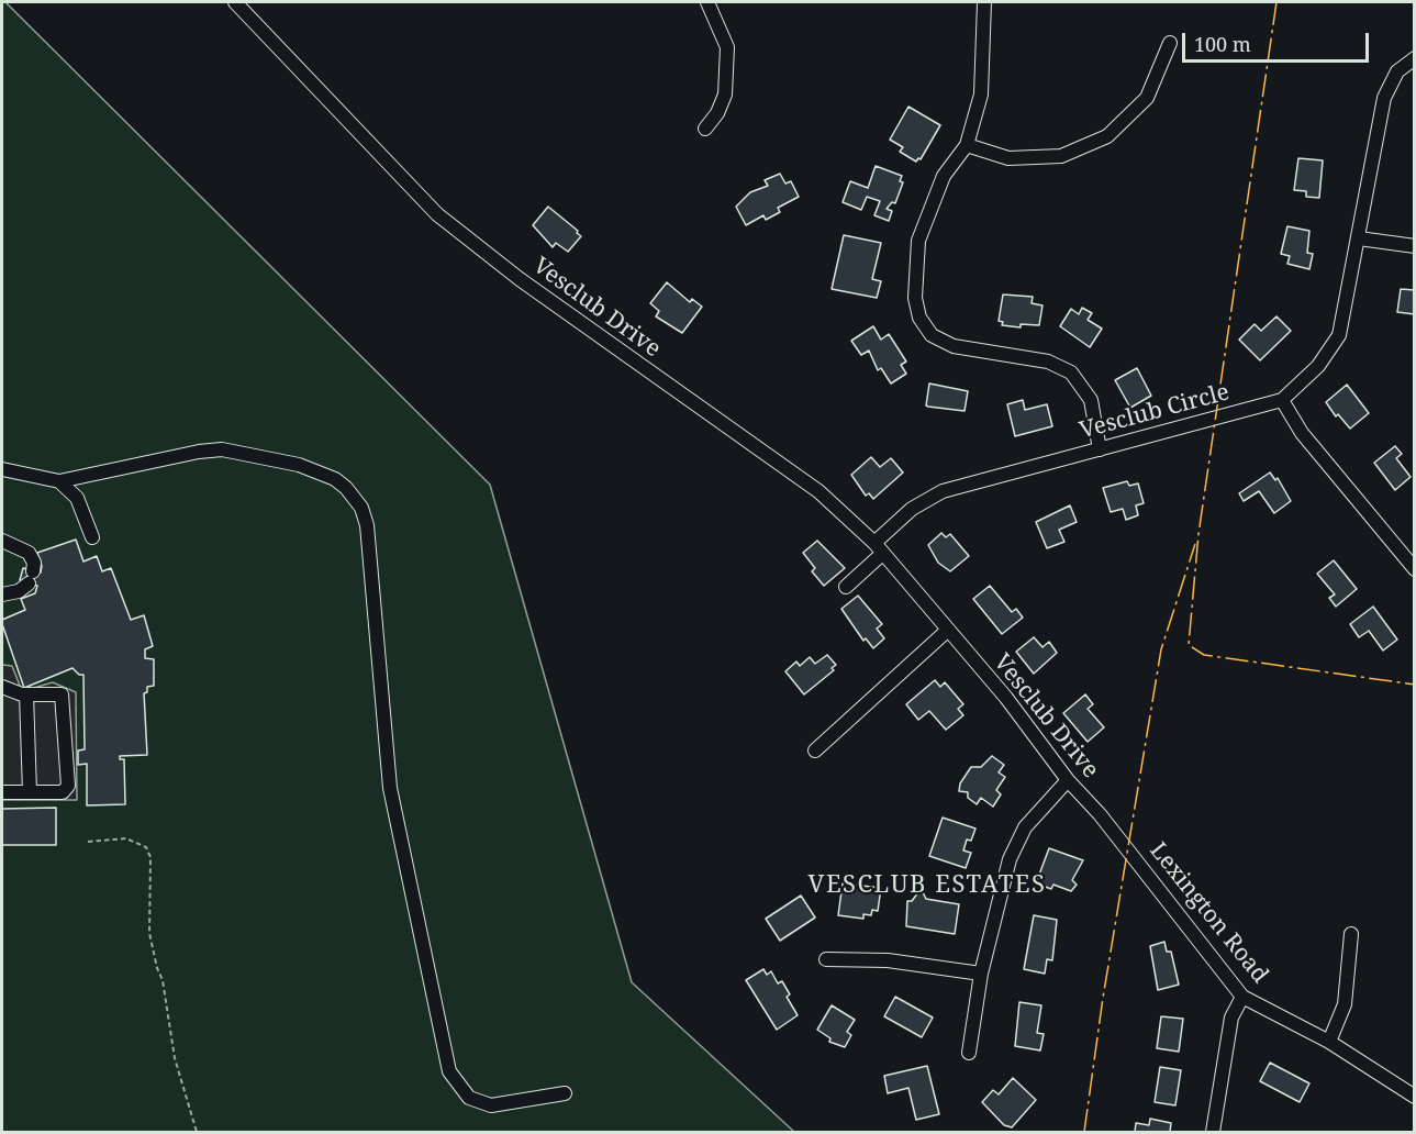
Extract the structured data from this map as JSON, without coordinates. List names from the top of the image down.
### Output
{
  "streets": {
    "street": ["Vesclub Drive", "Vesclub Circle", "Lexington Road"]
  },
  "crossings": [
    ["Vesclub Drive", "Vesclub Circle"],
    ["Vesclub Drive", "Lexington Road"]
  ],
  "districts": ["VESCLUB ESTATES"],
  "scale_bar": "100 m"
}
